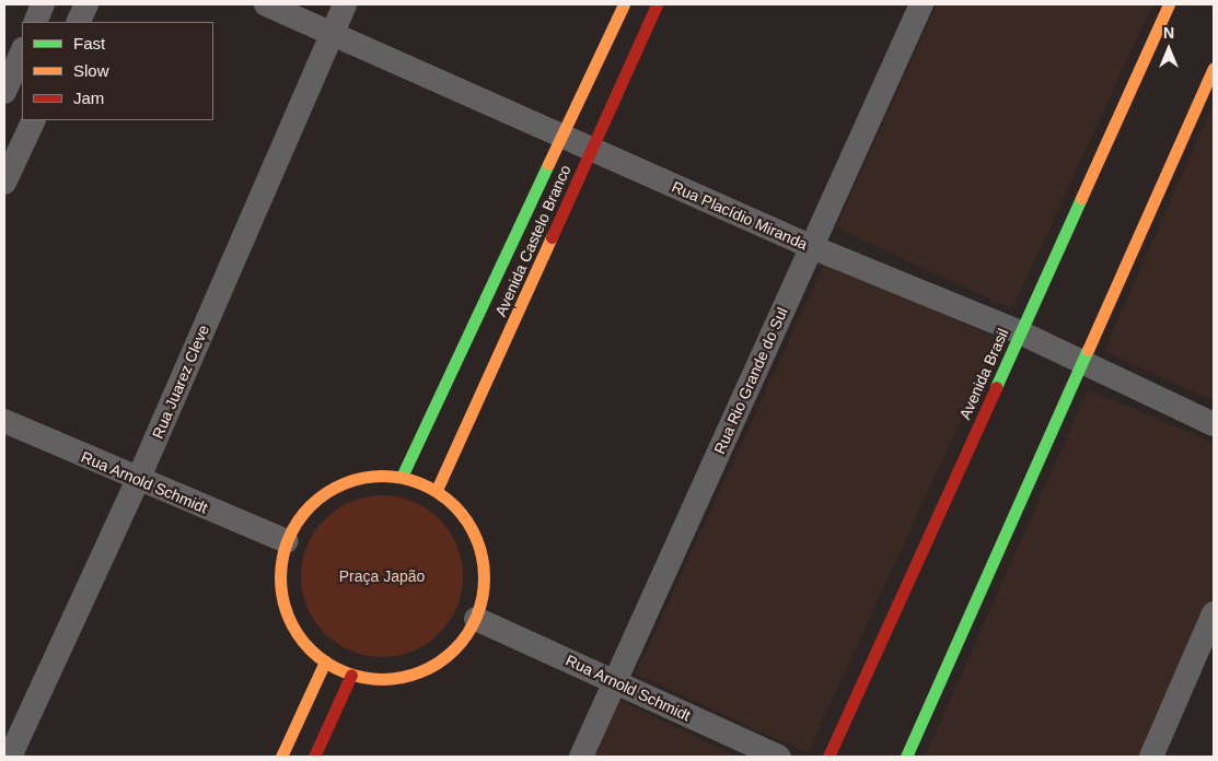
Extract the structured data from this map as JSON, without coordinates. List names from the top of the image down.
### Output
{
  "streets": {
    "street": [
      "Rua Placídio Miranda",
      "Avenida Castelo Branco",
      "Avenida Brasil",
      "Rua Rio Grande do Sul",
      "Rua Juarez Cleve",
      "Rua Arnold Schmidt"
    ]
  },
  "crossings": [
    ["Rua Placídio Miranda", "Avenida Castelo Branco"],
    ["Rua Placídio Miranda", "Avenida Brasil"],
    ["Rua Placídio Miranda", "Rua Rio Grande do Sul"],
    ["Rua Placídio Miranda", "Rua Juarez Cleve"],
    ["Rua Rio Grande do Sul", "Rua Arnold Schmidt"],
    ["Rua Juarez Cleve", "Rua Arnold Schmidt"]
  ],
  "parks": ["Praça Japão"],
  "legend": ["Fast", "Slow", "Jam"],
  "north": "top"
}
